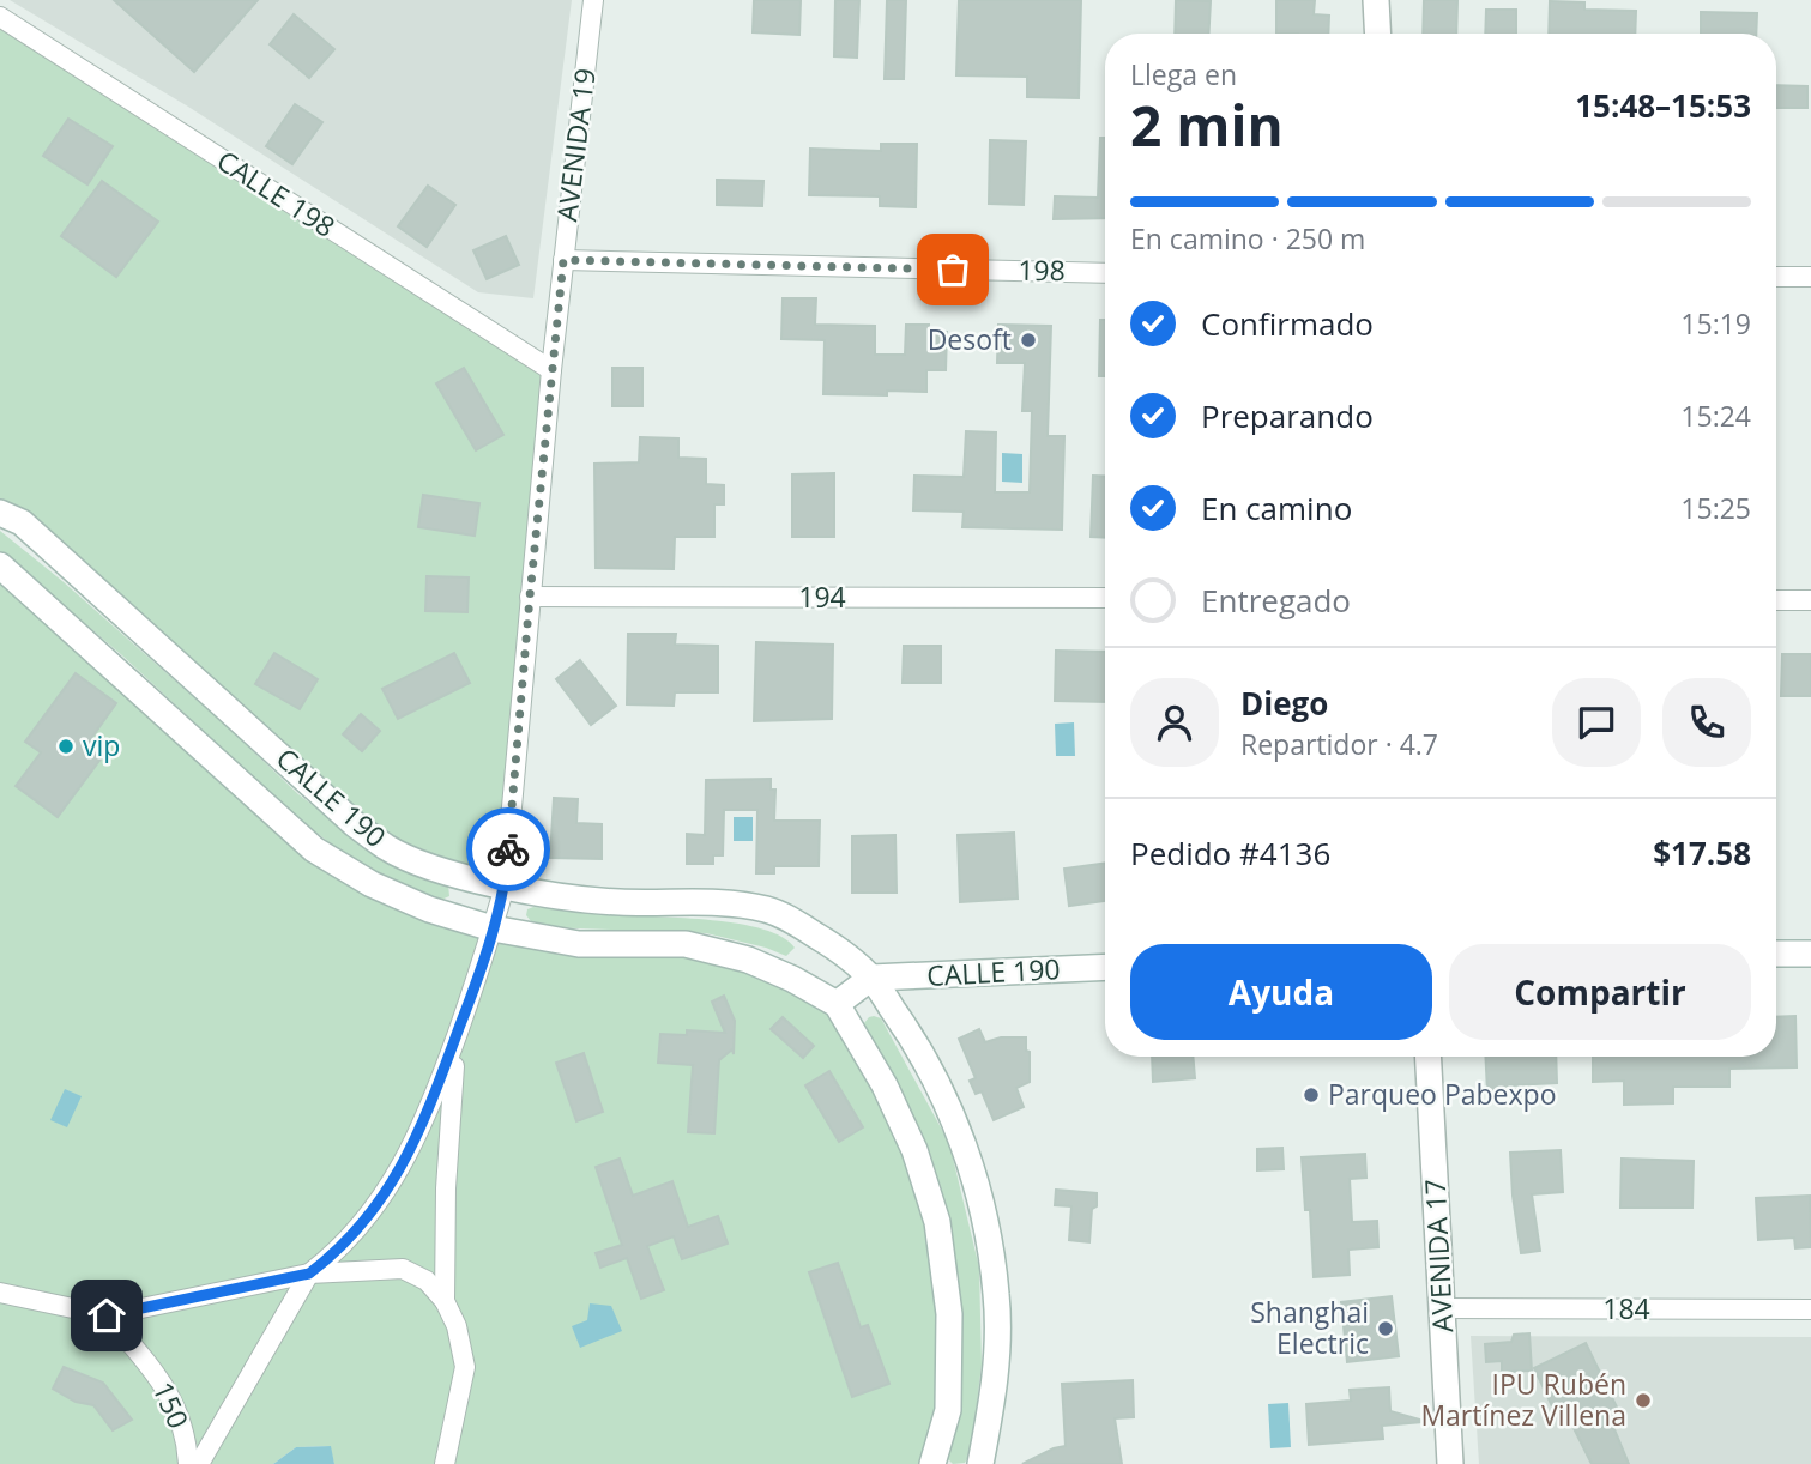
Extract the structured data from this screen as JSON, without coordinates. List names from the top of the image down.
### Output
{
  "streets": {
    "main road": ["CALLE 190", "AVENIDA 17"],
    "street": [
      "AVENIDA 19",
      "CALLE 198",
      "198",
      "194",
      "184",
      "150"
    ]
  },
  "crossings": [
    ["AVENIDA 19", "CALLE 198"],
    ["AVENIDA 19", "198"],
    ["AVENIDA 19", "194"],
    ["AVENIDA 19", "CALLE 190"],
    ["AVENIDA 17", "184"]
  ],
  "places": [
    "Desoft",
    "vip",
    "Parqueo Pabexpo",
    "Shanghai Electric",
    "IPU Rubén Martínez Villena"
  ],
  "page": {
    "heading": ["2 min", "Llega en", "15:48–15:53"],
    "panel": [
      "Diego",
      "Repartidor · 4.7",
      "Pedido #4136",
      "$17.58"
    ],
    "bar": "En camino · 250 m",
    "list": [
      ["Confirmado", "15:19"],
      ["Preparando", "15:24"],
      ["En camino", "15:25"],
      "Entregado"
    ],
    "buttons": ["Ayuda", "Compartir"]
  }
}
